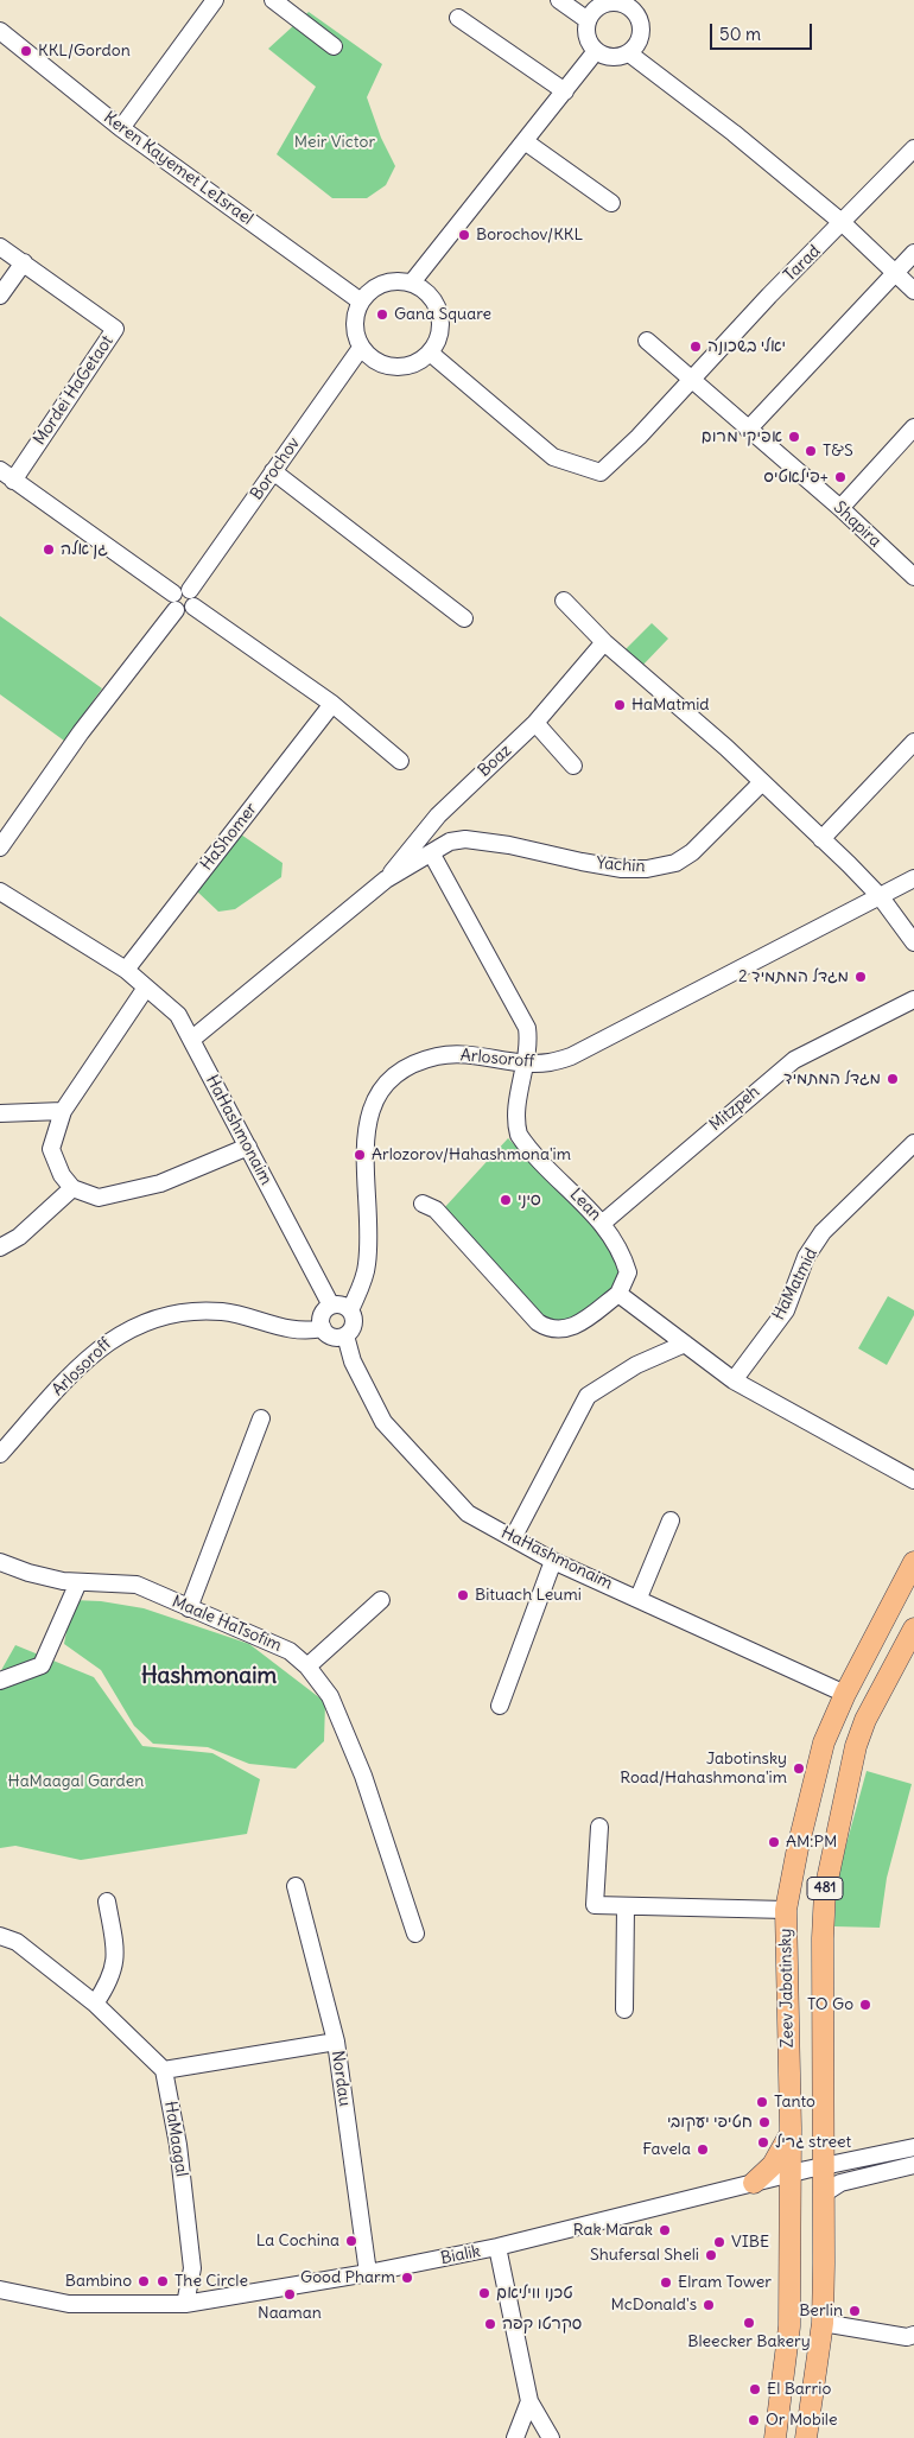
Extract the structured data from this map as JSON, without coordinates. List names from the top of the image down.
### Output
{
  "streets": {
    "main road": ["481", "Zeev Jabotinsky"],
    "street": [
      "Keren Kayemet LeIsrael",
      "Tarad",
      "Mordei HaGetaot",
      "Borochov",
      "Shapira",
      "Boaz",
      "HaShomer",
      "Yachin",
      "Arlosoroff",
      "Mitzpeh",
      "HaHashmonaim",
      "Lean",
      "HaMatmid",
      "Maale HaTsofim",
      "Nordau",
      "HaMaagal",
      "Bialik"
    ]
  },
  "crossings": [
    ["Keren Kayemet LeIsrael", "Borochov"],
    ["Tarad", "Shapira"],
    ["Boaz", "HaHashmonaim"],
    ["Boaz", "Lean"],
    ["HaShomer", "HaHashmonaim"],
    ["Arlosoroff", "HaHashmonaim"],
    ["Arlosoroff", "Lean"],
    ["Mitzpeh", "Lean"],
    ["HaHashmonaim", "Zeev Jabotinsky"],
    ["481", "Bialik"],
    ["Zeev Jabotinsky", "Bialik"],
    ["Nordau", "Bialik"],
    ["HaMaagal", "Bialik"]
  ],
  "districts": ["Hashmonaim"],
  "parks": ["Meir Victor", "HaMaagal Garden"],
  "places": [
    "KKL/Gordon",
    "Borochov/KKL",
    "Gana Square",
    "יאלי בשכונה",
    "אפיקי מרום",
    "T&S",
    "פילאטיס+",
    "גן אלה",
    "HaMatmid",
    "מגדל המתמיד 2",
    "מגדל המתמיד",
    "Arlozorov/Hahashmona'im",
    "סיני",
    "Bituach Leumi",
    "Jabotinsky Road/Hahashmona'im",
    "AM:PM",
    "TO Go",
    "Tanto",
    "חטיפי יעקובי",
    "גריל street",
    "Favela",
    "Rak Marak",
    "La Cochina",
    "VIBE",
    "Shufersal Sheli",
    "Good Pharm",
    "Bambino",
    "The Circle",
    "Elram Tower",
    "טכנו וויליאם",
    "Naaman",
    "McDonald's",
    "Berlin",
    "Bleecker Bakery",
    "סקרטו קפה",
    "El Barrio",
    "Or Mobile"
  ],
  "scale_bar": "50 m"
}
